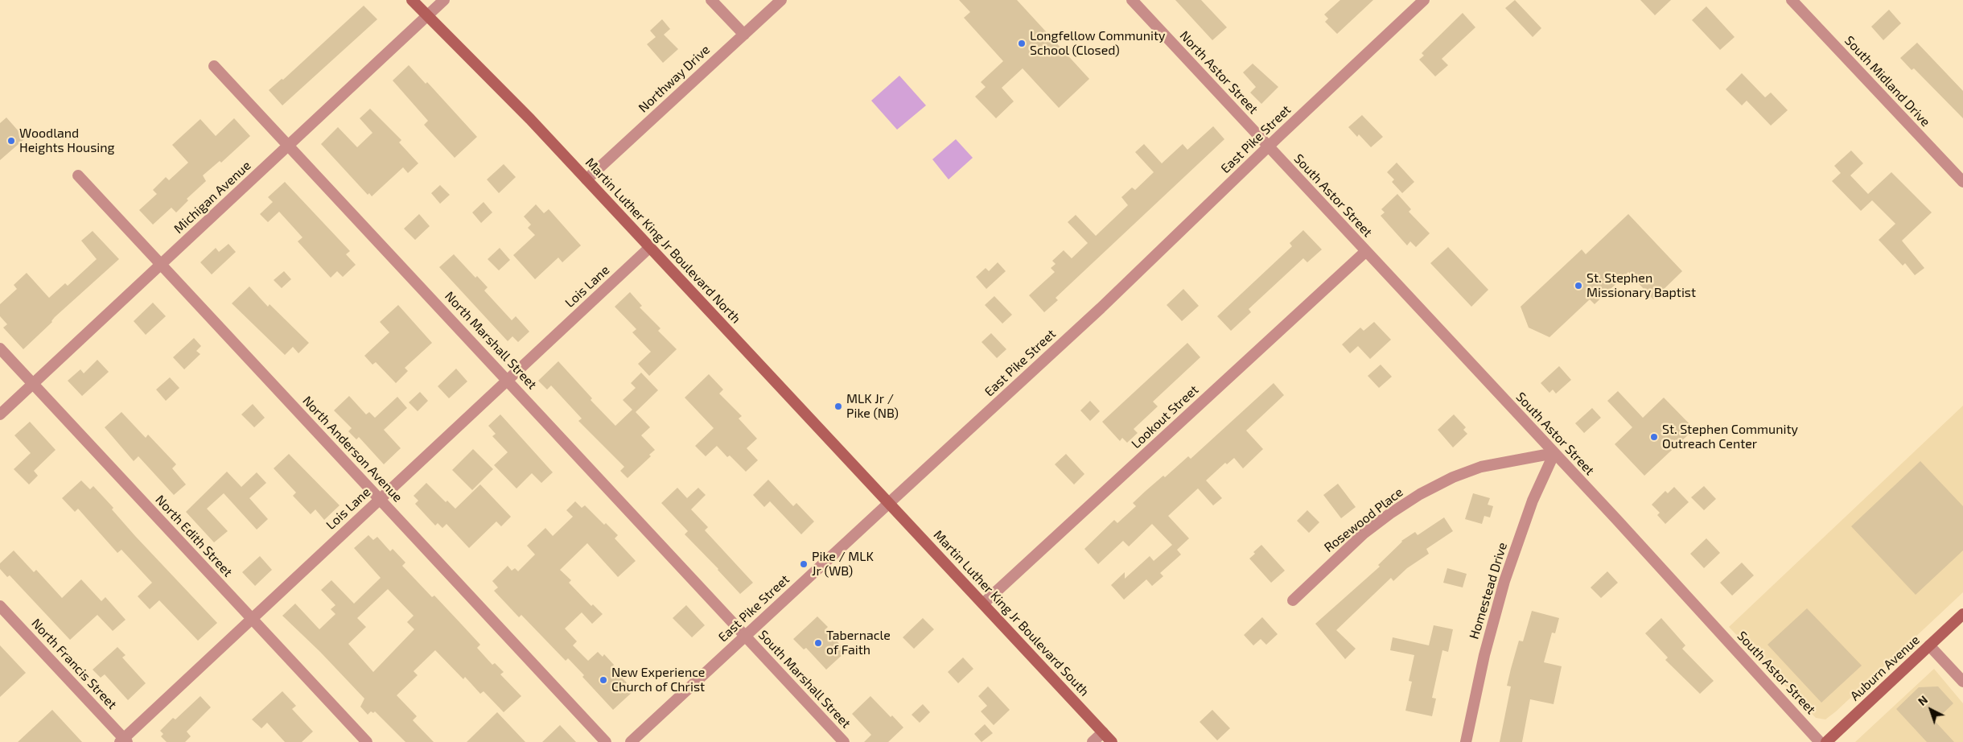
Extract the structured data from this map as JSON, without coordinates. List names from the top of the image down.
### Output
{
  "streets": {
    "main road": ["Martin Luther King Jr Boulevard North", "Martin Luther King Jr Boulevard South", "Auburn Avenue"],
    "street": [
      "North Astor Street",
      "Northway Drive",
      "South Midland Drive",
      "East Pike Street",
      "South Astor Street",
      "Michigan Avenue",
      "Lois Lane",
      "North Marshall Street",
      "Lookout Street",
      "North Anderson Avenue",
      "Rosewood Place",
      "North Edith Street",
      "Homestead Drive",
      "North Francis Street",
      "South Marshall Street"
    ]
  },
  "crossings": [
    ["North Astor Street", "East Pike Street"],
    ["North Astor Street", "South Astor Street"],
    ["Northway Drive", "Martin Luther King Jr Boulevard North"],
    ["East Pike Street", "South Astor Street"],
    ["East Pike Street", "Martin Luther King Jr Boulevard North"],
    ["East Pike Street", "North Marshall Street"],
    ["East Pike Street", "Martin Luther King Jr Boulevard South"],
    ["East Pike Street", "South Marshall Street"],
    ["South Astor Street", "Lookout Street"],
    ["South Astor Street", "Rosewood Place"],
    ["South Astor Street", "Homestead Drive"],
    ["Michigan Avenue", "Martin Luther King Jr Boulevard North"],
    ["Michigan Avenue", "North Marshall Street"],
    ["Michigan Avenue", "North Anderson Avenue"],
    ["Michigan Avenue", "North Edith Street"],
    ["Martin Luther King Jr Boulevard North", "Lois Lane"],
    ["Martin Luther King Jr Boulevard North", "Martin Luther King Jr Boulevard South"],
    ["Lois Lane", "North Marshall Street"],
    ["Lois Lane", "North Anderson Avenue"],
    ["Lois Lane", "North Edith Street"],
    ["Lois Lane", "North Francis Street"],
    ["North Marshall Street", "South Marshall Street"],
    ["Lookout Street", "Martin Luther King Jr Boulevard South"],
    ["Rosewood Place", "Homestead Drive"]
  ],
  "places": [
    "Longfellow Community School (Closed)",
    "Woodland Heights Housing",
    "St. Stephen Missionary Baptist",
    "MLK Jr / Pike (NB)",
    "St. Stephen Community Outreach Center",
    "Pike / MLK Jr (WB)",
    "Tabernacle of Faith",
    "New Experience Church of Christ"
  ],
  "north": "top left"
}
